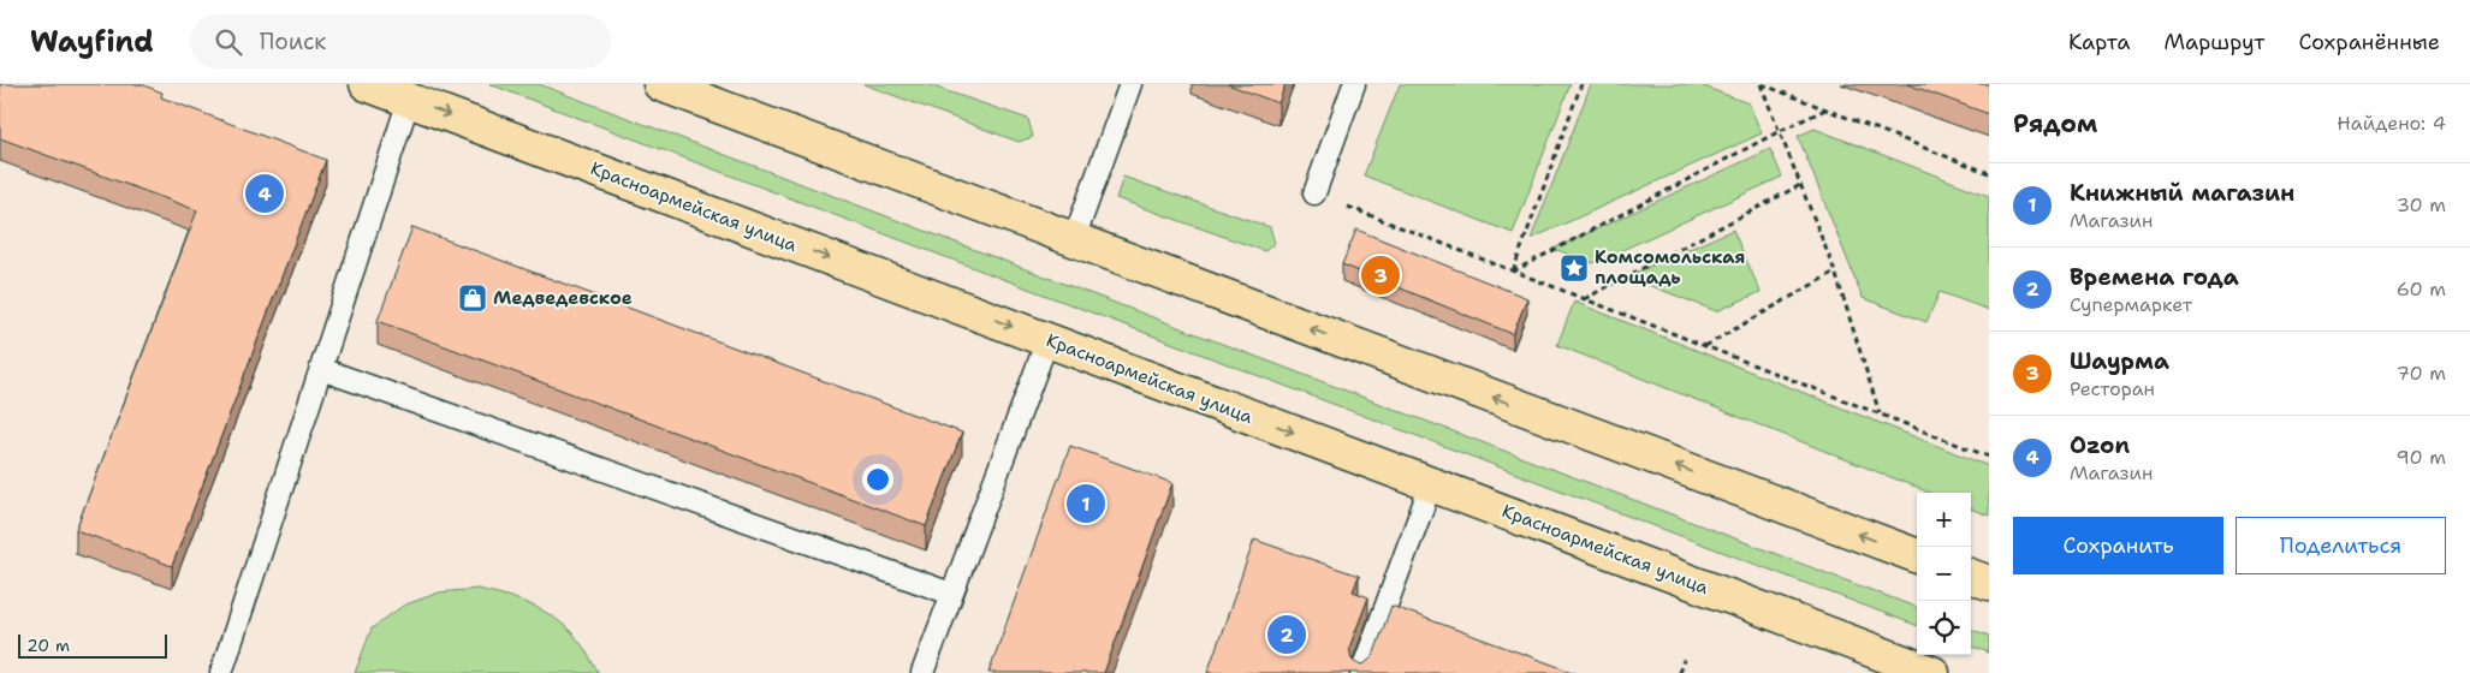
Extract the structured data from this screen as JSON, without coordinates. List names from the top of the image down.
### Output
{
  "streets": {
    "main road": ["Красноармейская улица"]
  },
  "places": {
    "place": ["Комсомольская площадь"],
    "shop": ["Медведевское"]
  },
  "scale_bar": "20 m",
  "page": {
    "header": "Wayfind",
    "search": "Поиск",
    "nav": ["Карта", "Маршрут", "Сохранённые"],
    "heading": ["Рядом", "Найдено: 4"],
    "list": [
      {
        "mark": "1",
        "name": "Книжный магазин",
        "note": "Магазин",
        "value": "30 m"
      },
      {
        "mark": "2",
        "name": "Времена года",
        "note": "Супермаркет",
        "value": "60 m"
      },
      {
        "mark": "3",
        "name": "Шаурма",
        "note": "Ресторан",
        "value": "70 m"
      },
      {
        "mark": "4",
        "name": "Ozon",
        "note": "Магазин",
        "value": "90 m"
      }
    ],
    "pins": [
      "4",
      "3",
      "1",
      "2"
    ],
    "map_buttons": ["+", "−"],
    "buttons": ["Сохранить", "Поделиться"],
    "scale": "20 m"
  }
}
